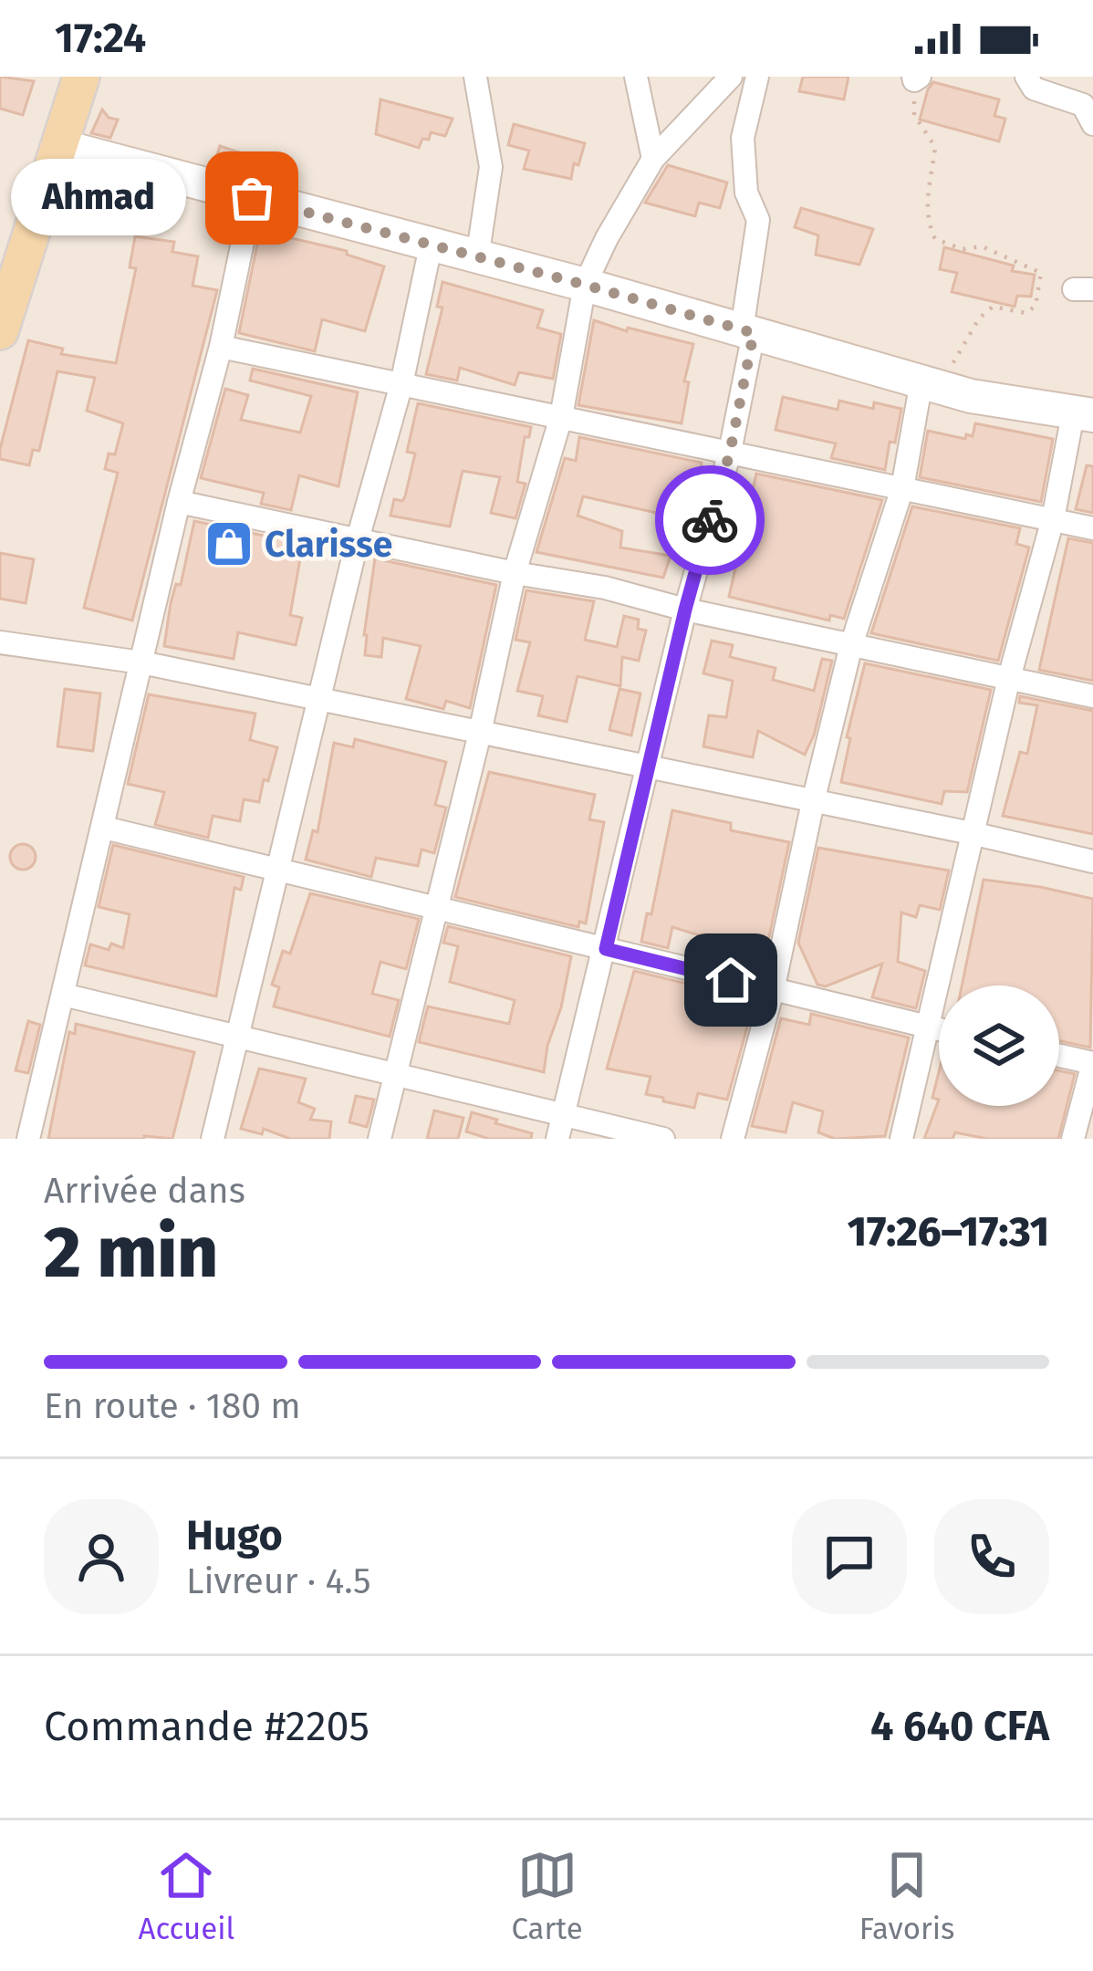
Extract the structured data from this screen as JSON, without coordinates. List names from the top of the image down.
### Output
{
  "places": {
    "other": ["Ahmad"],
    "shop": ["Clarisse"]
  },
  "page": {
    "status": "17:24",
    "bubble": "Ahmad",
    "heading": ["2 min", "Arrivée dans", "17:26–17:31"],
    "panel": [
      "Hugo",
      "Livreur · 4.5",
      "Commande #2205",
      "4 640 CFA"
    ],
    "bar": "En route · 180 m",
    "tabs": ["Accueil", "Carte", "Favoris"]
  }
}
